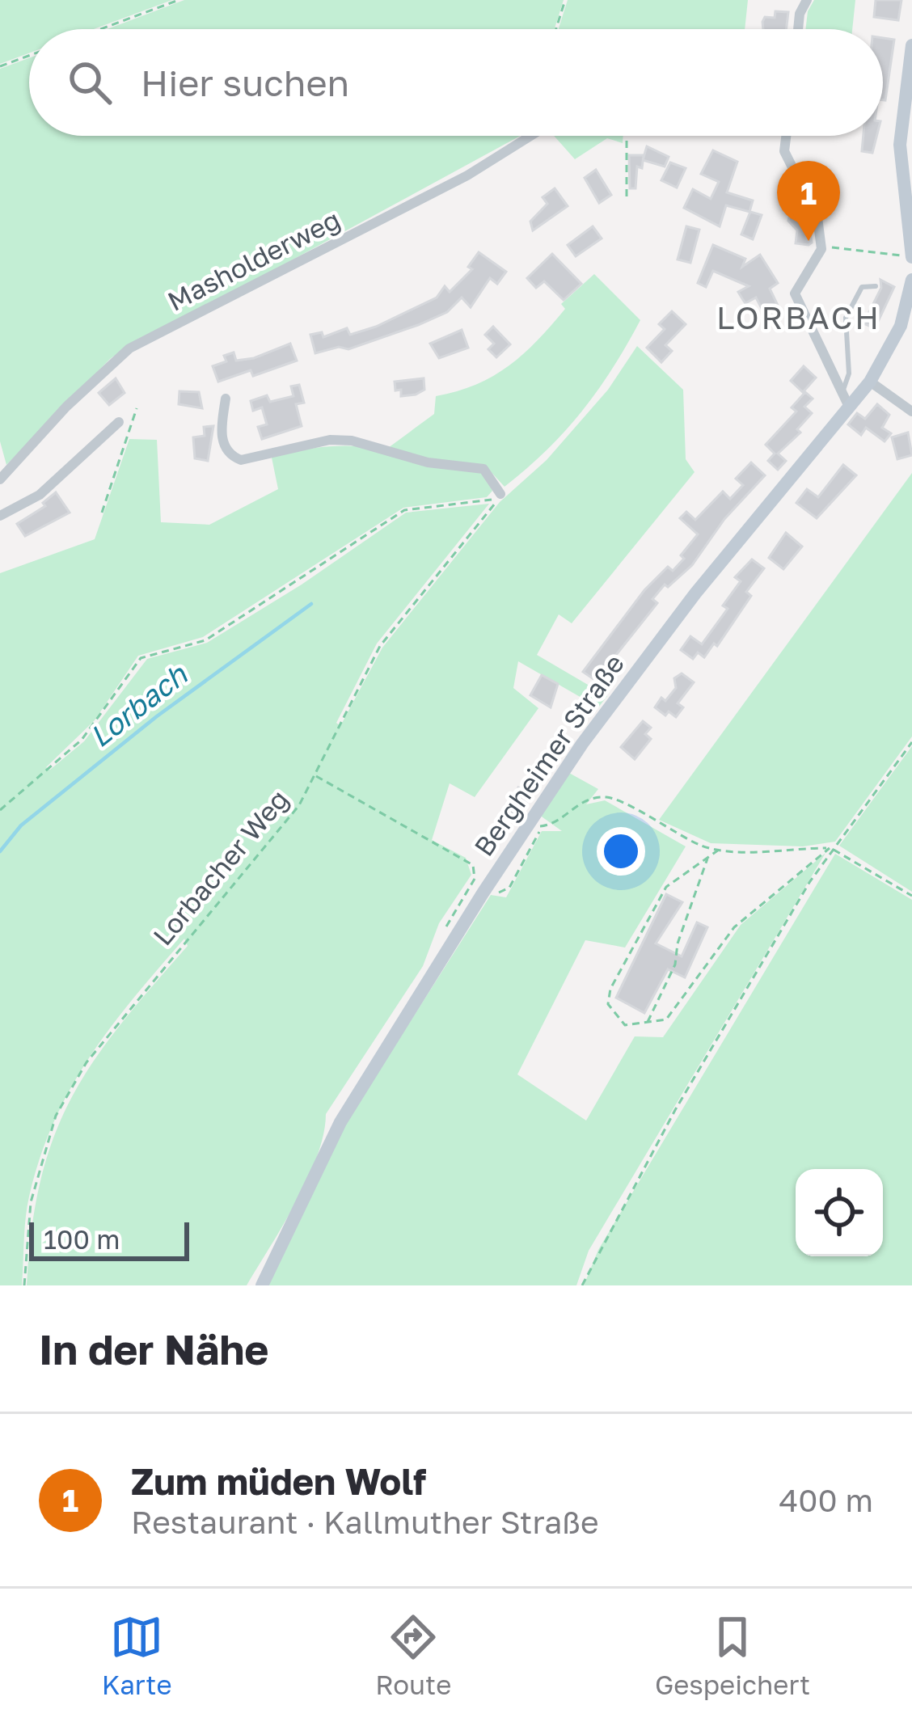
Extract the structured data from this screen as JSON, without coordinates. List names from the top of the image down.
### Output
{
  "streets": {
    "street": ["Masholderweg", "Bergheimer Straße"],
    "path": ["Lorbacher Weg"]
  },
  "districts": ["LORBACH"],
  "water": ["Lorbach"],
  "scale_bar": "100 m",
  "page": {
    "search": "Hier suchen",
    "pins": "1",
    "scale": "100 m",
    "heading": "In der Nähe",
    "list": [
      {
        "mark": "1",
        "name": "Zum müden Wolf",
        "note": "Restaurant · Kallmuther Straße",
        "value": "400 m"
      }
    ],
    "nav": ["Karte", "Route", "Gespeichert"]
  }
}
